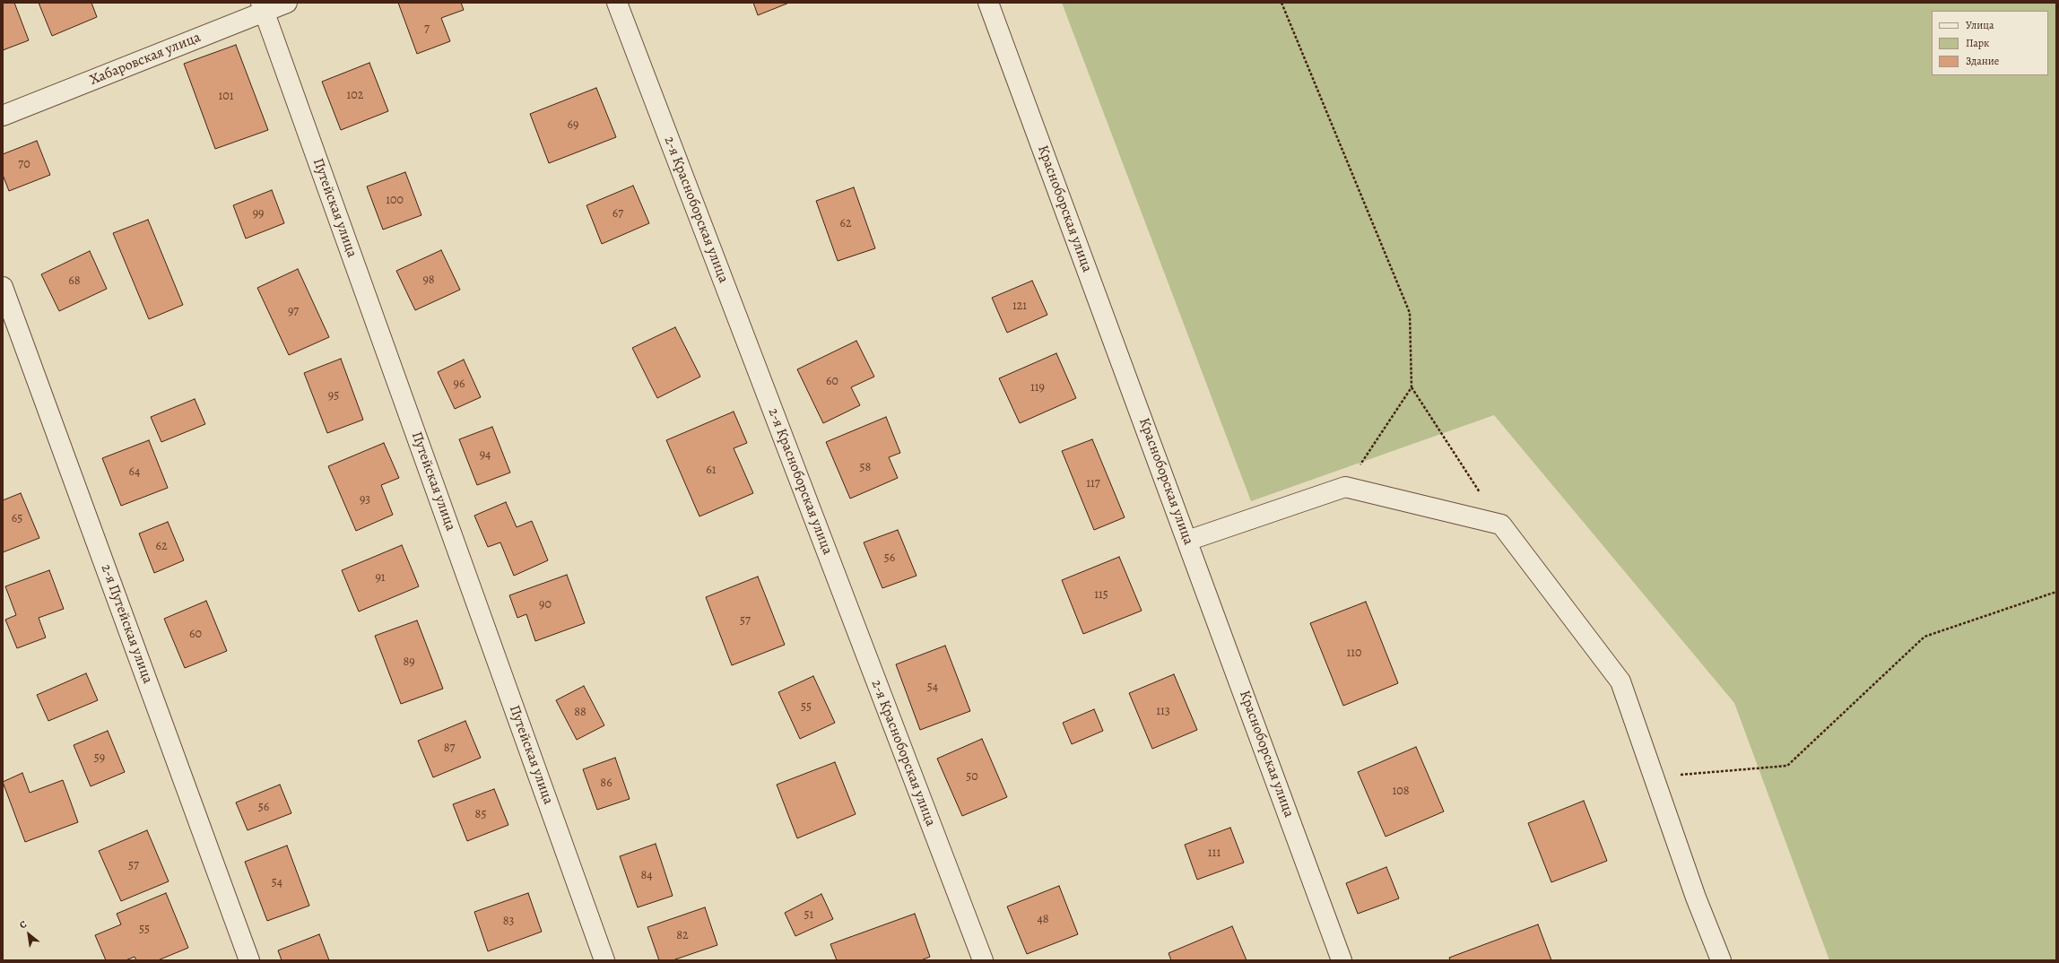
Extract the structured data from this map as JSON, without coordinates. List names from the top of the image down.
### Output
{
  "streets": {
    "street": [
      "Хабаровская улица",
      "Путейская улица",
      "Красноборская улица",
      "2-я Красноборская улица",
      "2-я Путейская улица"
    ]
  },
  "crossings": [
    ["Хабаровская улица", "Путейская улица"]
  ],
  "house_numbers": [
    "7",
    "102",
    "101",
    "69",
    "70",
    "100",
    "99",
    "67",
    "62",
    "98",
    "68",
    "121",
    "97",
    "60",
    "96",
    "119",
    "95",
    "94",
    "58",
    "61",
    "64",
    "117",
    "93",
    "65",
    "62",
    "56",
    "91",
    "115",
    "90",
    "57",
    "60",
    "110",
    "89",
    "54",
    "55",
    "113",
    "88",
    "87",
    "59",
    "50",
    "86",
    "108",
    "56",
    "85",
    "111",
    "57",
    "84",
    "54",
    "51",
    "48",
    "83",
    "55",
    "82"
  ],
  "legend": ["Улица", "Парк", "Здание"],
  "north": "top left"
}
